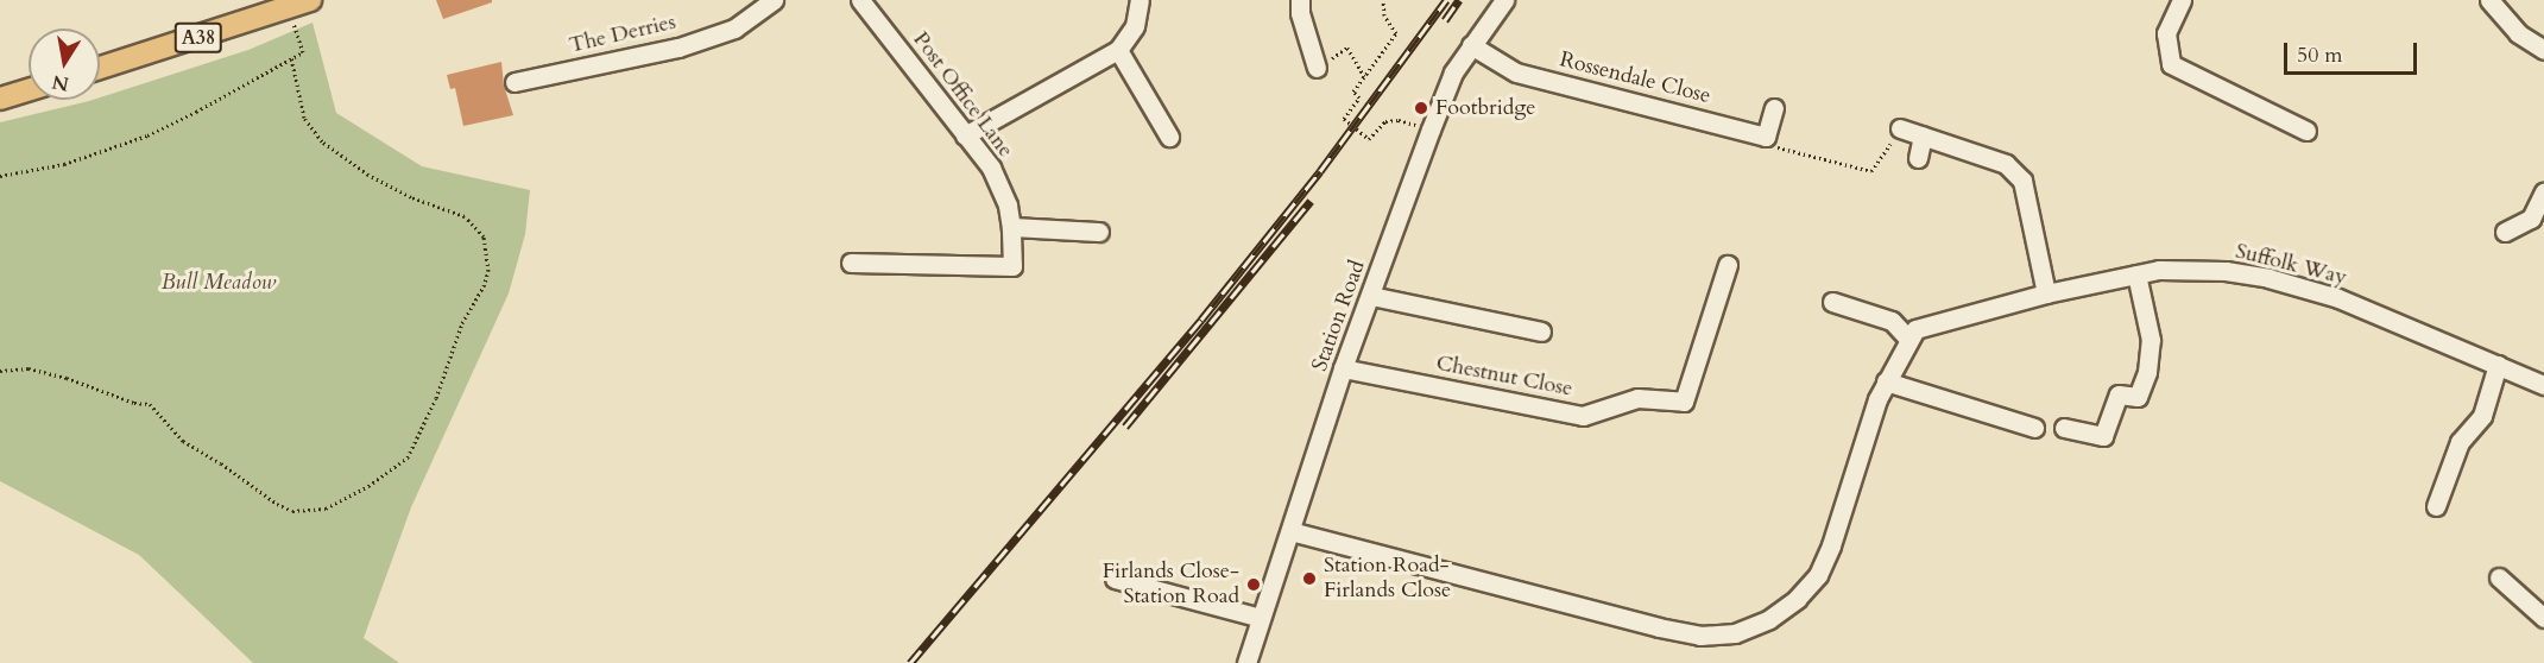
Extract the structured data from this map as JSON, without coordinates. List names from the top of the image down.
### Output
{
  "streets": {
    "main road": ["A38"],
    "street": [
      "The Derries",
      "Rossendale Close",
      "Post Office Lane",
      "Suffolk Way",
      "Station Road",
      "Chestnut Close"
    ]
  },
  "crossings": [
    ["Rossendale Close", "Station Road"],
    ["Station Road", "Chestnut Close"]
  ],
  "parks": ["Bull Meadow"],
  "places": ["Footbridge", "Station Road- Firlands Close", "Firlands Close- Station Road"],
  "scale_bar": "50 m",
  "north": "bottom"
}
